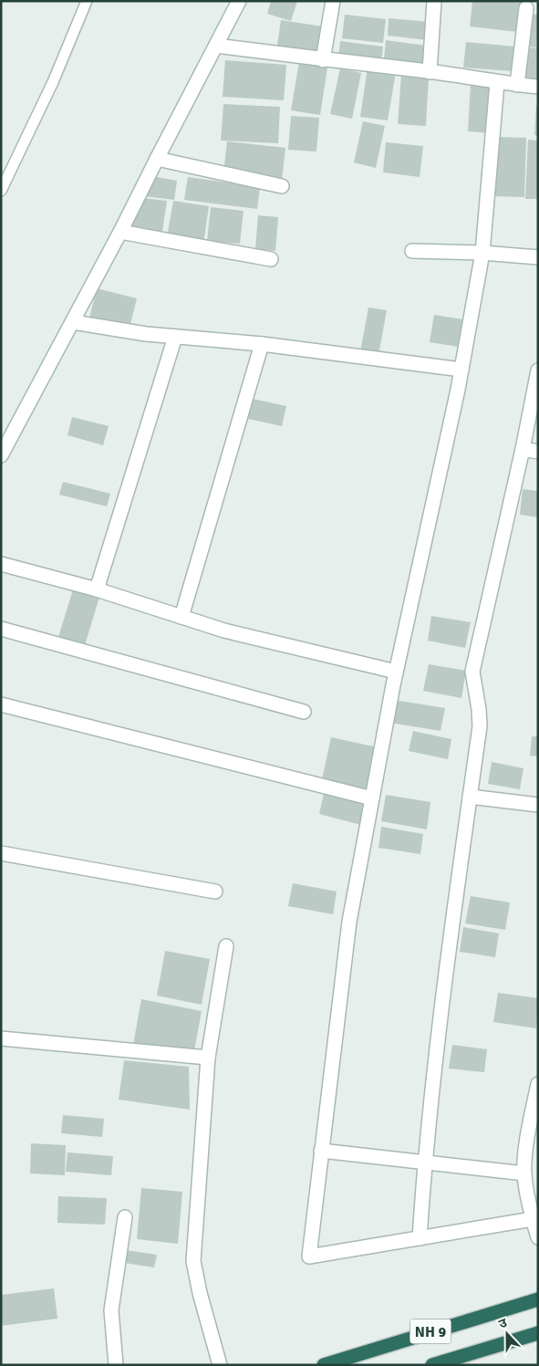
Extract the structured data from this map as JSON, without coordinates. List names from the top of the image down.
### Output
{
  "streets": {
    "highway": ["NH 9"]
  },
  "north": "top"
}
